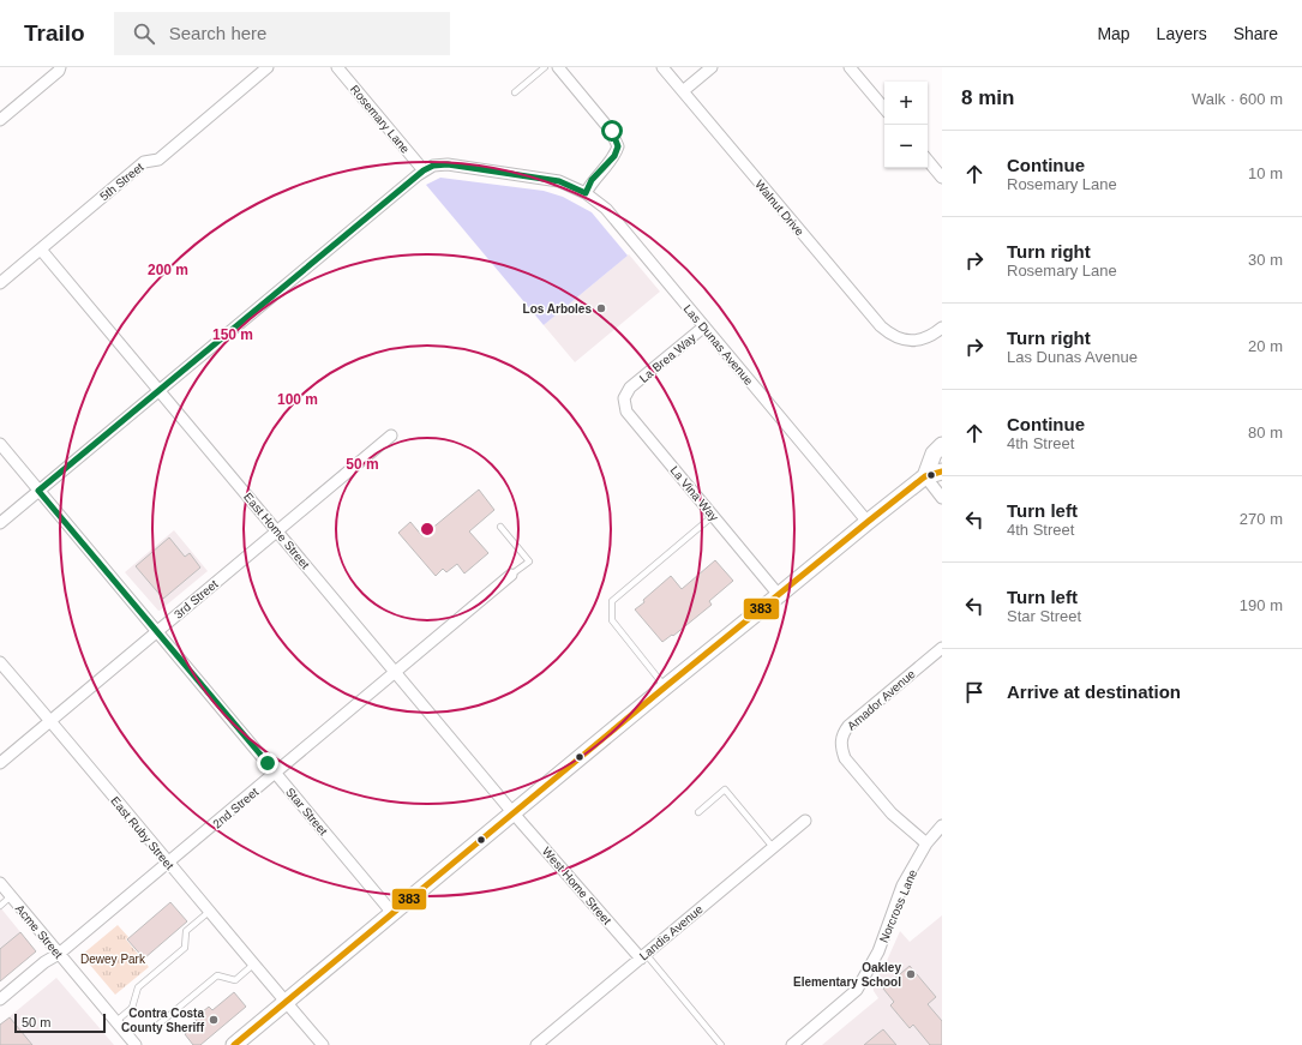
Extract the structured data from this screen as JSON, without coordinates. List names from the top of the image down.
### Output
{
  "streets": {
    "street": [
      "Rosemary Lane",
      "5th Street",
      "Walnut Drive",
      "Las Dunas Avenue",
      "La Brea Way",
      "La Vina Way",
      "East Home Street",
      "3rd Street",
      "Amador Avenue",
      "2nd Street",
      "Star Street",
      "East Ruby Street",
      "West Home Street",
      "Norcross Lane",
      "Acme Street",
      "Landis Avenue"
    ]
  },
  "crossings": [
    ["Rosemary Lane", "Las Dunas Avenue"],
    ["5th Street", "East Home Street"],
    ["Las Dunas Avenue", "La Brea Way"],
    ["La Brea Way", "La Vina Way"],
    ["East Home Street", "3rd Street"],
    ["East Home Street", "2nd Street"],
    ["East Home Street", "West Home Street"],
    ["3rd Street", "Star Street"],
    ["3rd Street", "East Ruby Street"],
    ["Amador Avenue", "Norcross Lane"],
    ["2nd Street", "Star Street"],
    ["2nd Street", "East Ruby Street"],
    ["2nd Street", "Acme Street"],
    ["West Home Street", "Landis Avenue"]
  ],
  "parks": ["Dewey Park"],
  "places": ["Los Arboles", "Oakley Elementary School", "Contra Costa County Sheriff"],
  "lines": ["transit line 383"],
  "scale_bar": "50 m",
  "page": {
    "header": "Trailo",
    "search": "Search here",
    "nav": ["Map", "Layers", "Share"],
    "heading": ["8 min", "Walk · 600 m"],
    "map_buttons": ["+", "−"],
    "list": [
      ["Continue", "Rosemary Lane", "10 m"],
      ["Turn right", "Rosemary Lane", "30 m"],
      ["Turn right", "Las Dunas Avenue", "20 m"],
      ["Continue", "4th Street", "80 m"],
      ["Turn left", "4th Street", "270 m"],
      ["Turn left", "Star Street", "190 m"],
      "Arrive at destination"
    ],
    "scale": "50 m"
  },
  "rings": [
    "200 m",
    "150 m",
    "100 m",
    "50 m"
  ]
}
